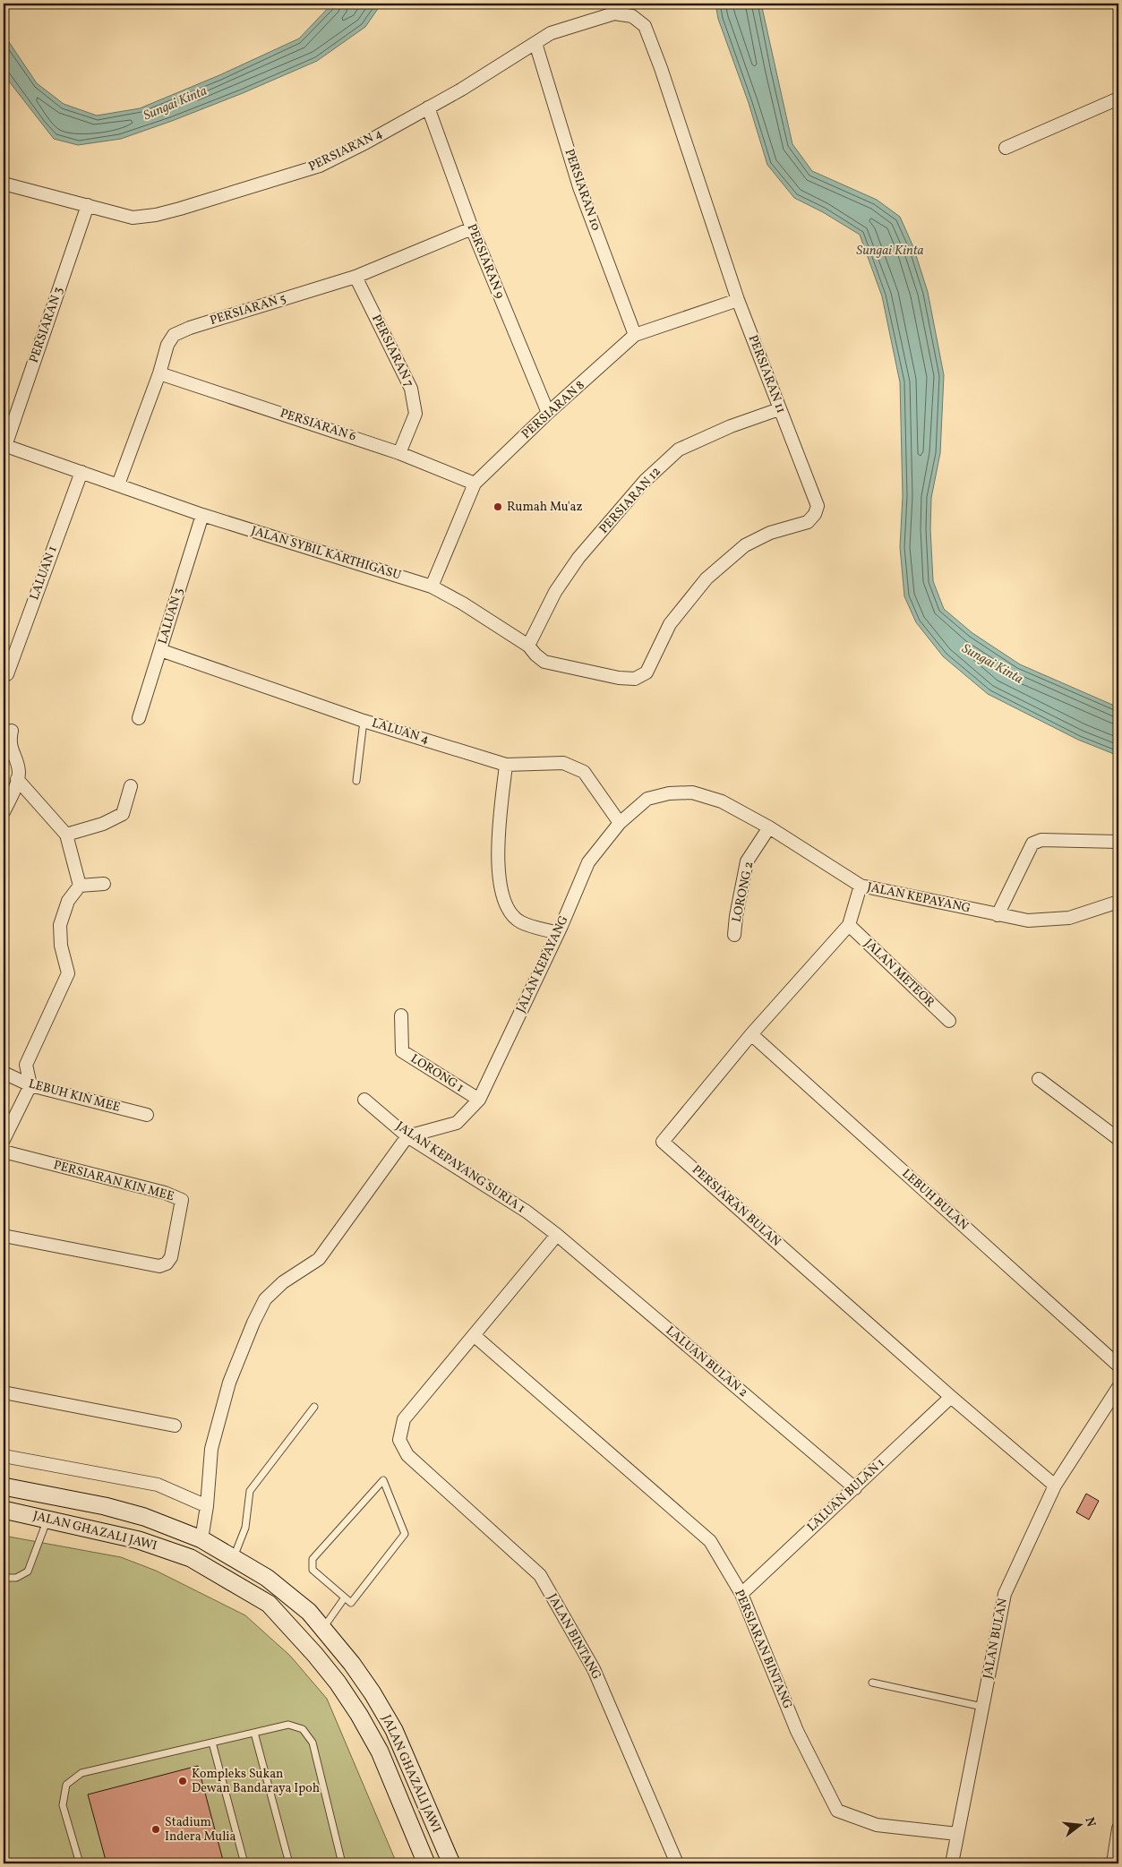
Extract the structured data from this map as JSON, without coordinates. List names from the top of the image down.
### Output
{
  "streets": {
    "main road": ["JALAN GHAZALI JAWI"],
    "street": [
      "PERSIARAN 4",
      "PERSIARAN 10",
      "PERSIARAN 9",
      "PERSIARAN 5",
      "PERSIARAN 3",
      "PERSIARAN 7",
      "PERSIARAN 11",
      "PERSIARAN 8",
      "PERSIARAN 6",
      "PERSIARAN 12",
      "JALAN SYBIL KARTHIGASU",
      "LALUAN 1",
      "LALUAN 3",
      "LALUAN 4",
      "LORONG 2",
      "JALAN KEPAYANG",
      "JALAN METEOR",
      "LORONG 1",
      "LEBUH KIN MEE",
      "JALAN KEPAYANG SURIA 1",
      "PERSIARAN KIN MEE",
      "LEBUH BULAN",
      "PERSIARAN BULAN",
      "LALUAN BULAN 2",
      "LALUAN BULAN 1",
      "JALAN BINTANG",
      "JALAN BULAN",
      "PERSIARAN BINTANG"
    ]
  },
  "crossings": [
    ["PERSIARAN 4", "PERSIARAN 10"],
    ["PERSIARAN 4", "PERSIARAN 9"],
    ["PERSIARAN 4", "PERSIARAN 3"],
    ["PERSIARAN 4", "PERSIARAN 11"],
    ["PERSIARAN 10", "PERSIARAN 8"],
    ["PERSIARAN 9", "PERSIARAN 5"],
    ["PERSIARAN 9", "PERSIARAN 8"],
    ["PERSIARAN 5", "PERSIARAN 7"],
    ["PERSIARAN 5", "PERSIARAN 6"],
    ["PERSIARAN 5", "JALAN SYBIL KARTHIGASU"],
    ["PERSIARAN 3", "JALAN SYBIL KARTHIGASU"],
    ["PERSIARAN 7", "PERSIARAN 6"],
    ["PERSIARAN 11", "PERSIARAN 8"],
    ["PERSIARAN 11", "PERSIARAN 12"],
    ["PERSIARAN 11", "JALAN SYBIL KARTHIGASU"],
    ["PERSIARAN 8", "PERSIARAN 6"],
    ["PERSIARAN 8", "JALAN SYBIL KARTHIGASU"],
    ["PERSIARAN 12", "JALAN SYBIL KARTHIGASU"],
    ["JALAN SYBIL KARTHIGASU", "LALUAN 1"],
    ["JALAN SYBIL KARTHIGASU", "LALUAN 3"],
    ["LALUAN 3", "LALUAN 4"],
    ["LALUAN 4", "JALAN KEPAYANG"],
    ["LORONG 2", "JALAN KEPAYANG"],
    ["JALAN KEPAYANG", "LORONG 1"],
    ["JALAN KEPAYANG", "JALAN KEPAYANG SURIA 1"],
    ["JALAN KEPAYANG", "PERSIARAN BULAN"],
    ["JALAN METEOR", "PERSIARAN BULAN"],
    ["JALAN KEPAYANG SURIA 1", "LALUAN BULAN 2"],
    ["LEBUH BULAN", "PERSIARAN BULAN"],
    ["PERSIARAN BULAN", "LALUAN BULAN 1"],
    ["PERSIARAN BULAN", "JALAN BULAN"],
    ["LALUAN BULAN 2", "LALUAN BULAN 1"],
    ["LALUAN BULAN 1", "PERSIARAN BINTANG"],
    ["JALAN BINTANG", "PERSIARAN BINTANG"],
    ["JALAN BULAN", "PERSIARAN BINTANG"]
  ],
  "water": ["Sungai Kinta"],
  "places": ["Rumah Mu'az", "Kompleks Sukan Dewan Bandaraya Ipoh", "Stadium Indera Mulia"],
  "north": "right"
}
